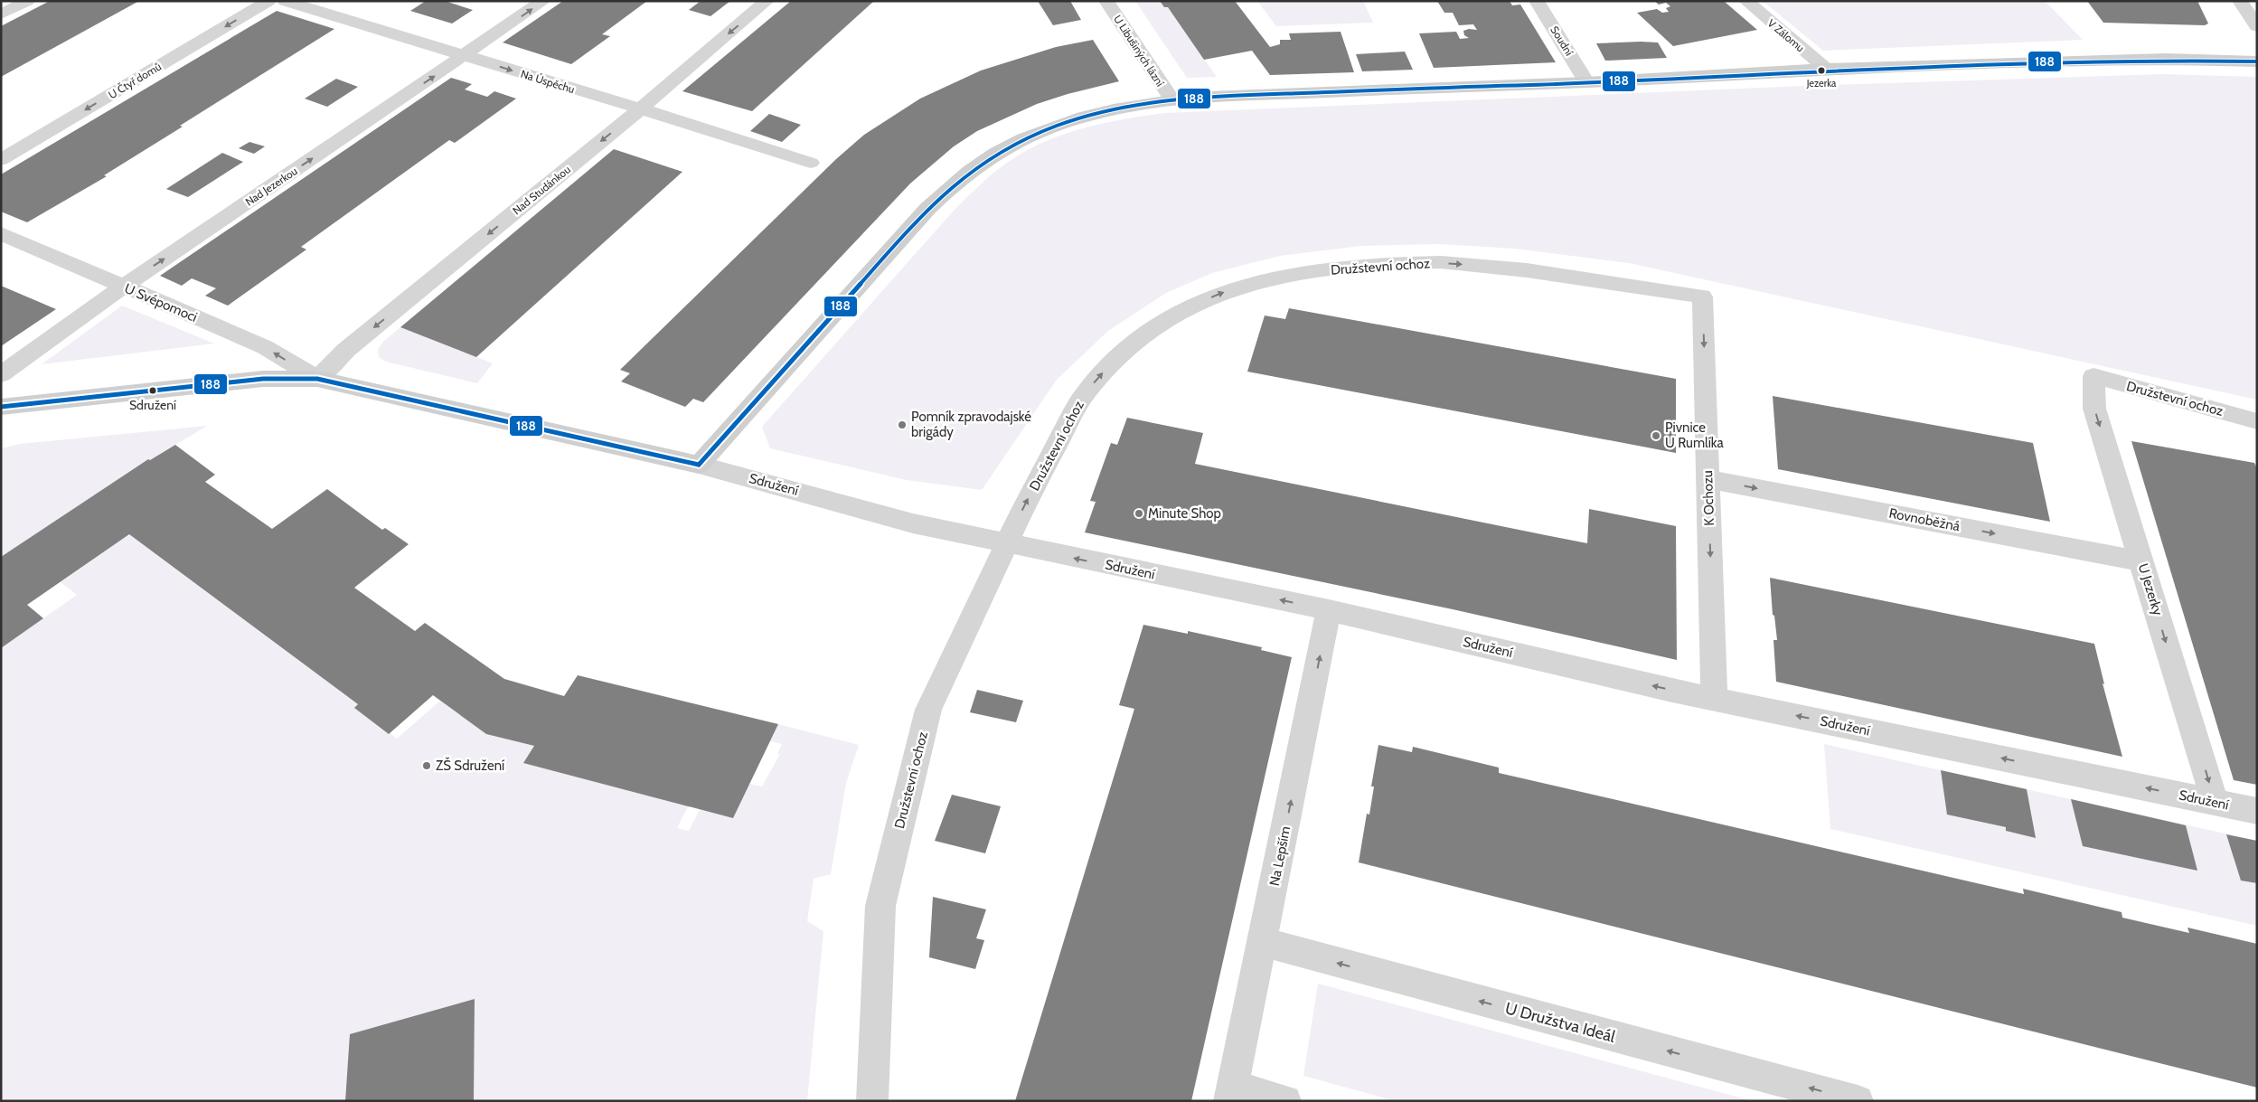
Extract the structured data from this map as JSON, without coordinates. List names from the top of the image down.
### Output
{
  "streets": {
    "street": [
      "V Zálomu",
      "Soudní",
      "U Libušiných lázní",
      "U Čtyř domů",
      "Na Úspěchu",
      "Nad Jezerkou",
      "Nad Studánkou",
      "Družstevní ochoz",
      "U Svépomoci",
      "Sdružení",
      "K Ochozu",
      "Rovnoběžná",
      "U Jezerky",
      "Na Lepším",
      "U Družstva Ideál"
    ]
  },
  "crossings": [
    ["Na Úspěchu", "Nad Jezerkou"],
    ["Na Úspěchu", "Nad Studánkou"],
    ["Nad Jezerkou", "U Svépomoci"],
    ["Nad Studánkou", "U Svépomoci"],
    ["Nad Studánkou", "Sdružení"],
    ["Družstevní ochoz", "Sdružení"],
    ["Družstevní ochoz", "K Ochozu"],
    ["Družstevní ochoz", "U Jezerky"],
    ["U Svépomoci", "Sdružení"],
    ["Sdružení", "K Ochozu"],
    ["Sdružení", "U Jezerky"],
    ["Sdružení", "Na Lepším"],
    ["K Ochozu", "Rovnoběžná"],
    ["Rovnoběžná", "U Jezerky"],
    ["Na Lepším", "U Družstva Ideál"]
  ],
  "one_way": [
    "U Čtyř domů",
    "Nad Jezerkou",
    "Nad Studánkou",
    "U Svépomoci",
    "Sdružení",
    "K Ochozu",
    "Rovnoběžná",
    "U Jezerky",
    "Na Lepším",
    "U Družstva Ideál"
  ],
  "places": [
    "Jezerka",
    "Sdružení",
    "Pomník zpravodajské brigády",
    "Pivnice U Rumlíka",
    "Minute Shop",
    "ZŠ Sdružení"
  ],
  "lines": ["transit line 188"]
}
